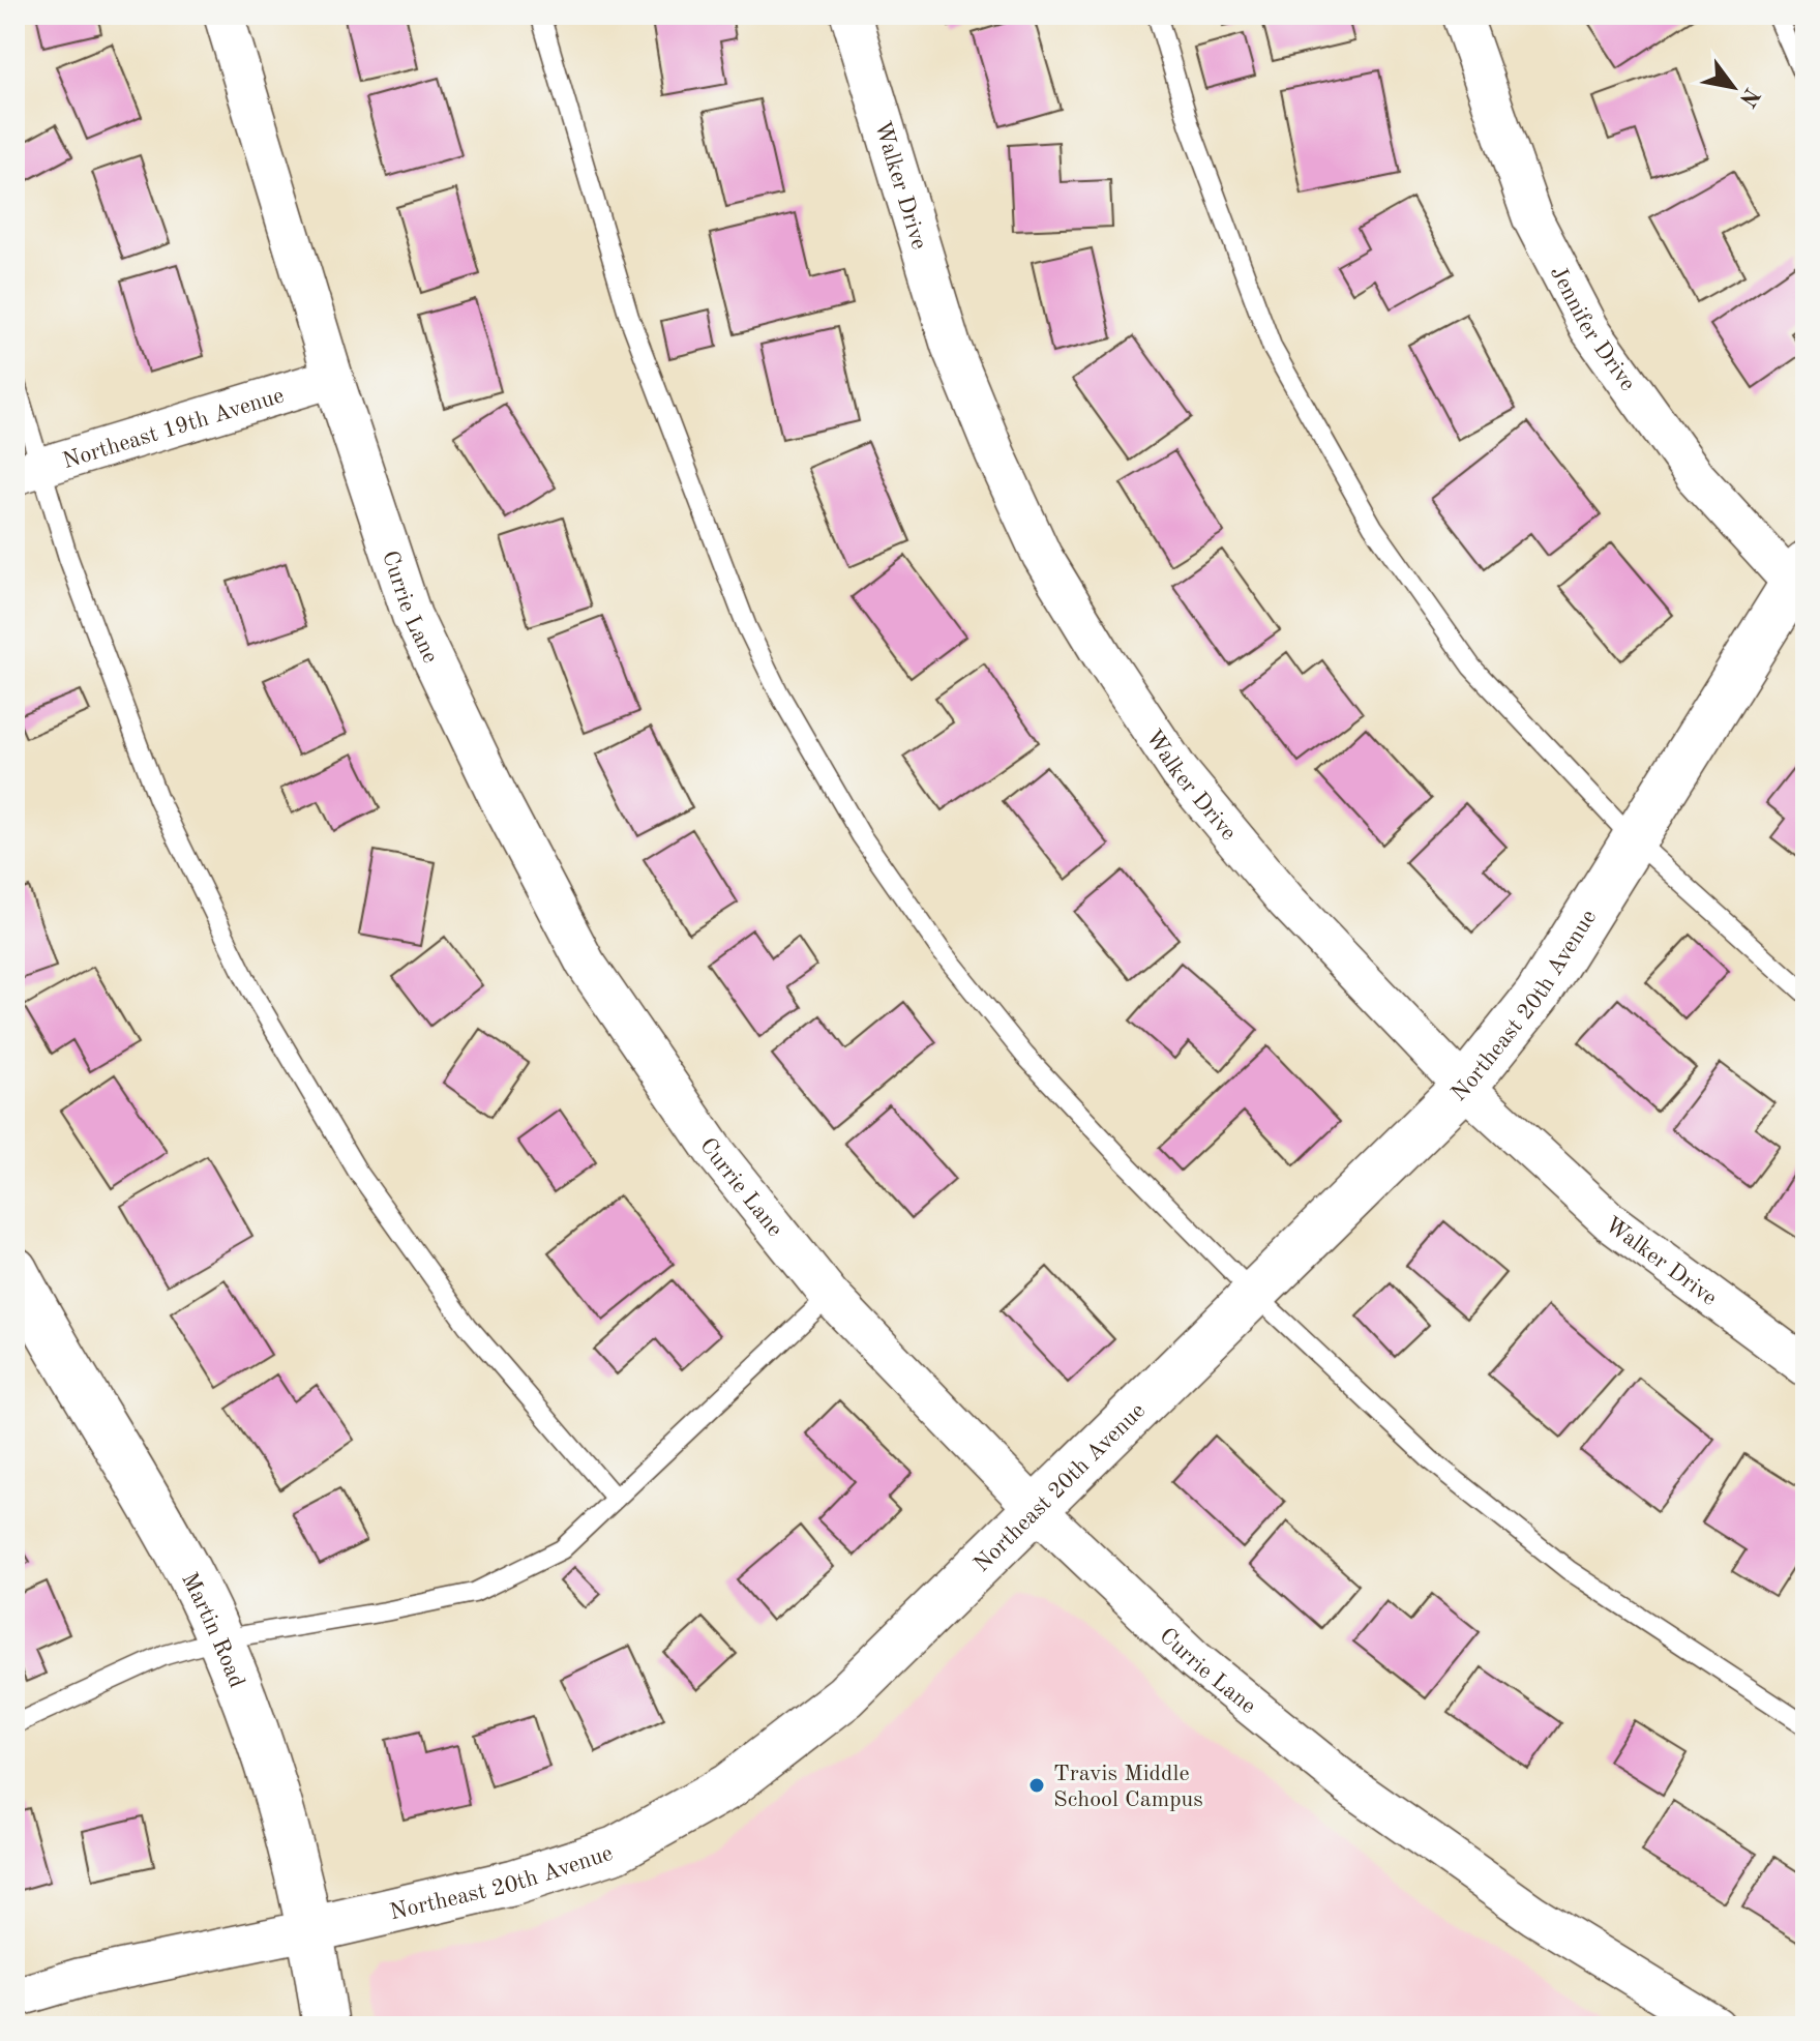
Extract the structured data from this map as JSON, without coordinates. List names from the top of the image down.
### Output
{
  "streets": {
    "street": [
      "Walker Drive",
      "Jennifer Drive",
      "Northeast 19th Avenue",
      "Currie Lane",
      "Northeast 20th Avenue",
      "Martin Road"
    ]
  },
  "crossings": [
    ["Walker Drive", "Northeast 20th Avenue"],
    ["Jennifer Drive", "Northeast 20th Avenue"],
    ["Northeast 19th Avenue", "Currie Lane"],
    ["Currie Lane", "Northeast 20th Avenue"],
    ["Northeast 20th Avenue", "Martin Road"]
  ],
  "places": ["Travis Middle School Campus"],
  "north": "bottom right"
}
